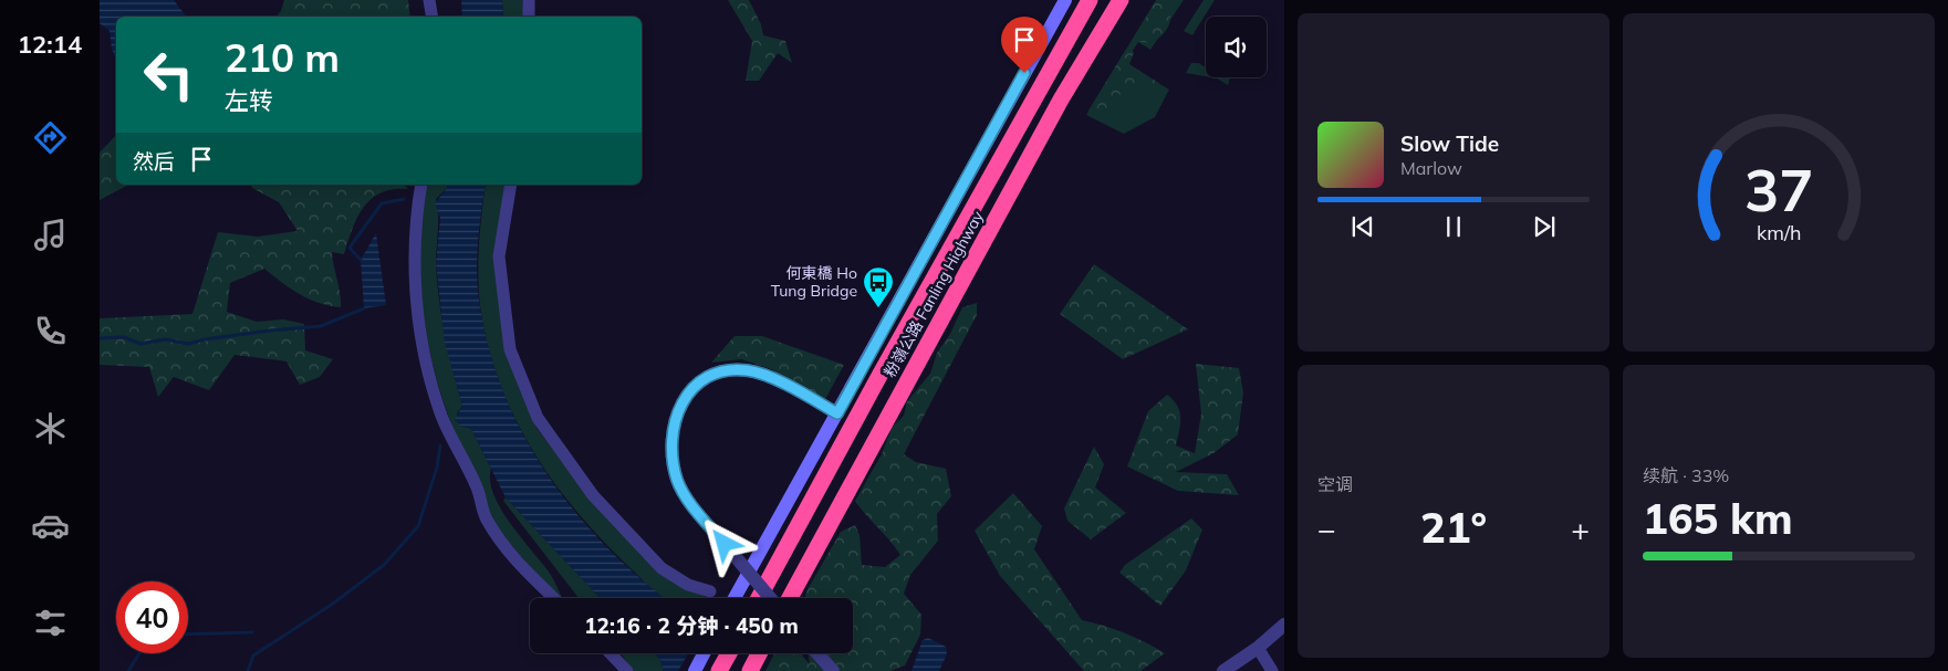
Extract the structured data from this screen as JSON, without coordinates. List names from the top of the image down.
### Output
{
  "streets": {
    "highway": ["粉嶺公路 Fanling Highway"]
  },
  "places": {
    "bus stop": ["何東橋 Ho Tung Bridge"]
  },
  "page": {
    "tabs": "12:14",
    "turn": ["210 m", "左转"],
    "song": ["Slow Tide", "Marlow"],
    "then": "然后",
    "tile": [
      "空调",
      ["续航 · 33%", "165 km"]
    ],
    "heat": ["−", "21°", "+"],
    "limit": "40",
    "trip": "12:16 · 2 分钟 · 450 m",
    "gauge": ["37", "km/h"]
  }
}
